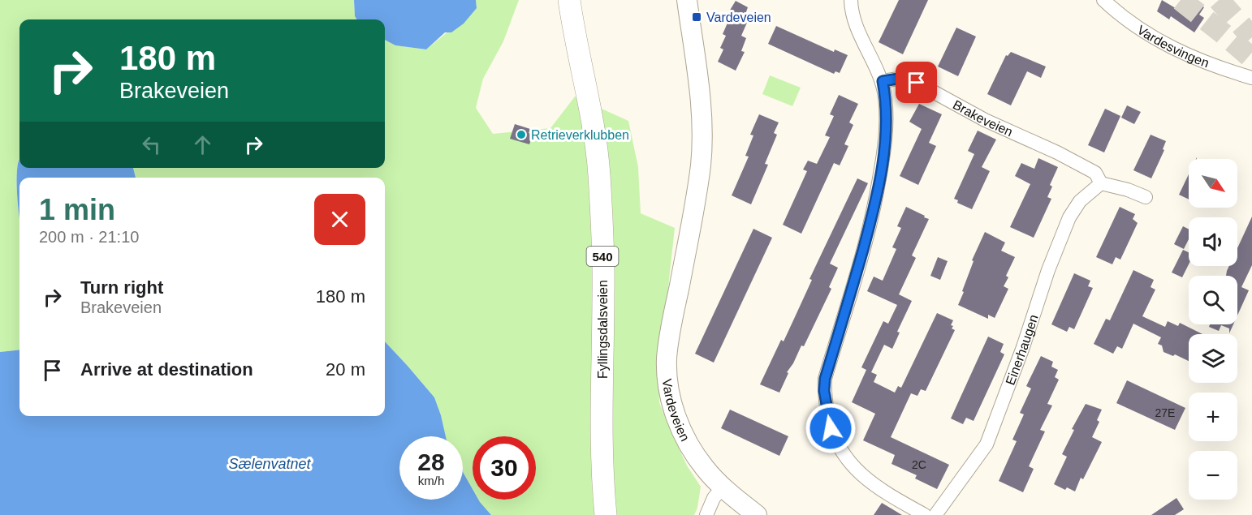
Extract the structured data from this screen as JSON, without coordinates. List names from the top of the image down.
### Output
{
  "streets": {
    "main road": ["540", "Fyllingsdalsveien", "Vardeveien"],
    "street": ["Vardesvingen", "Brakeveien", "Einerhaugen"]
  },
  "crossings": [
    ["Brakeveien", "Einerhaugen"]
  ],
  "water": ["Sælenvatnet"],
  "places": {
    "transit": ["Vardeveien"],
    "other": ["Retrieverklubben"]
  },
  "house_numbers": ["27E", "2C"],
  "north": "bottom right",
  "page": {
    "turn": ["180 m", "Brakeveien"],
    "map_buttons": ["+", "−"],
    "heading": ["1 min", "200 m · 21:10"],
    "list": [
      {
        "name": "Turn right",
        "note": "Brakeveien",
        "value": "180 m"
      },
      {
        "name": "Arrive at destination",
        "value": "20 m"
      }
    ],
    "speed": "28 km/h",
    "limit": "30"
  }
}
